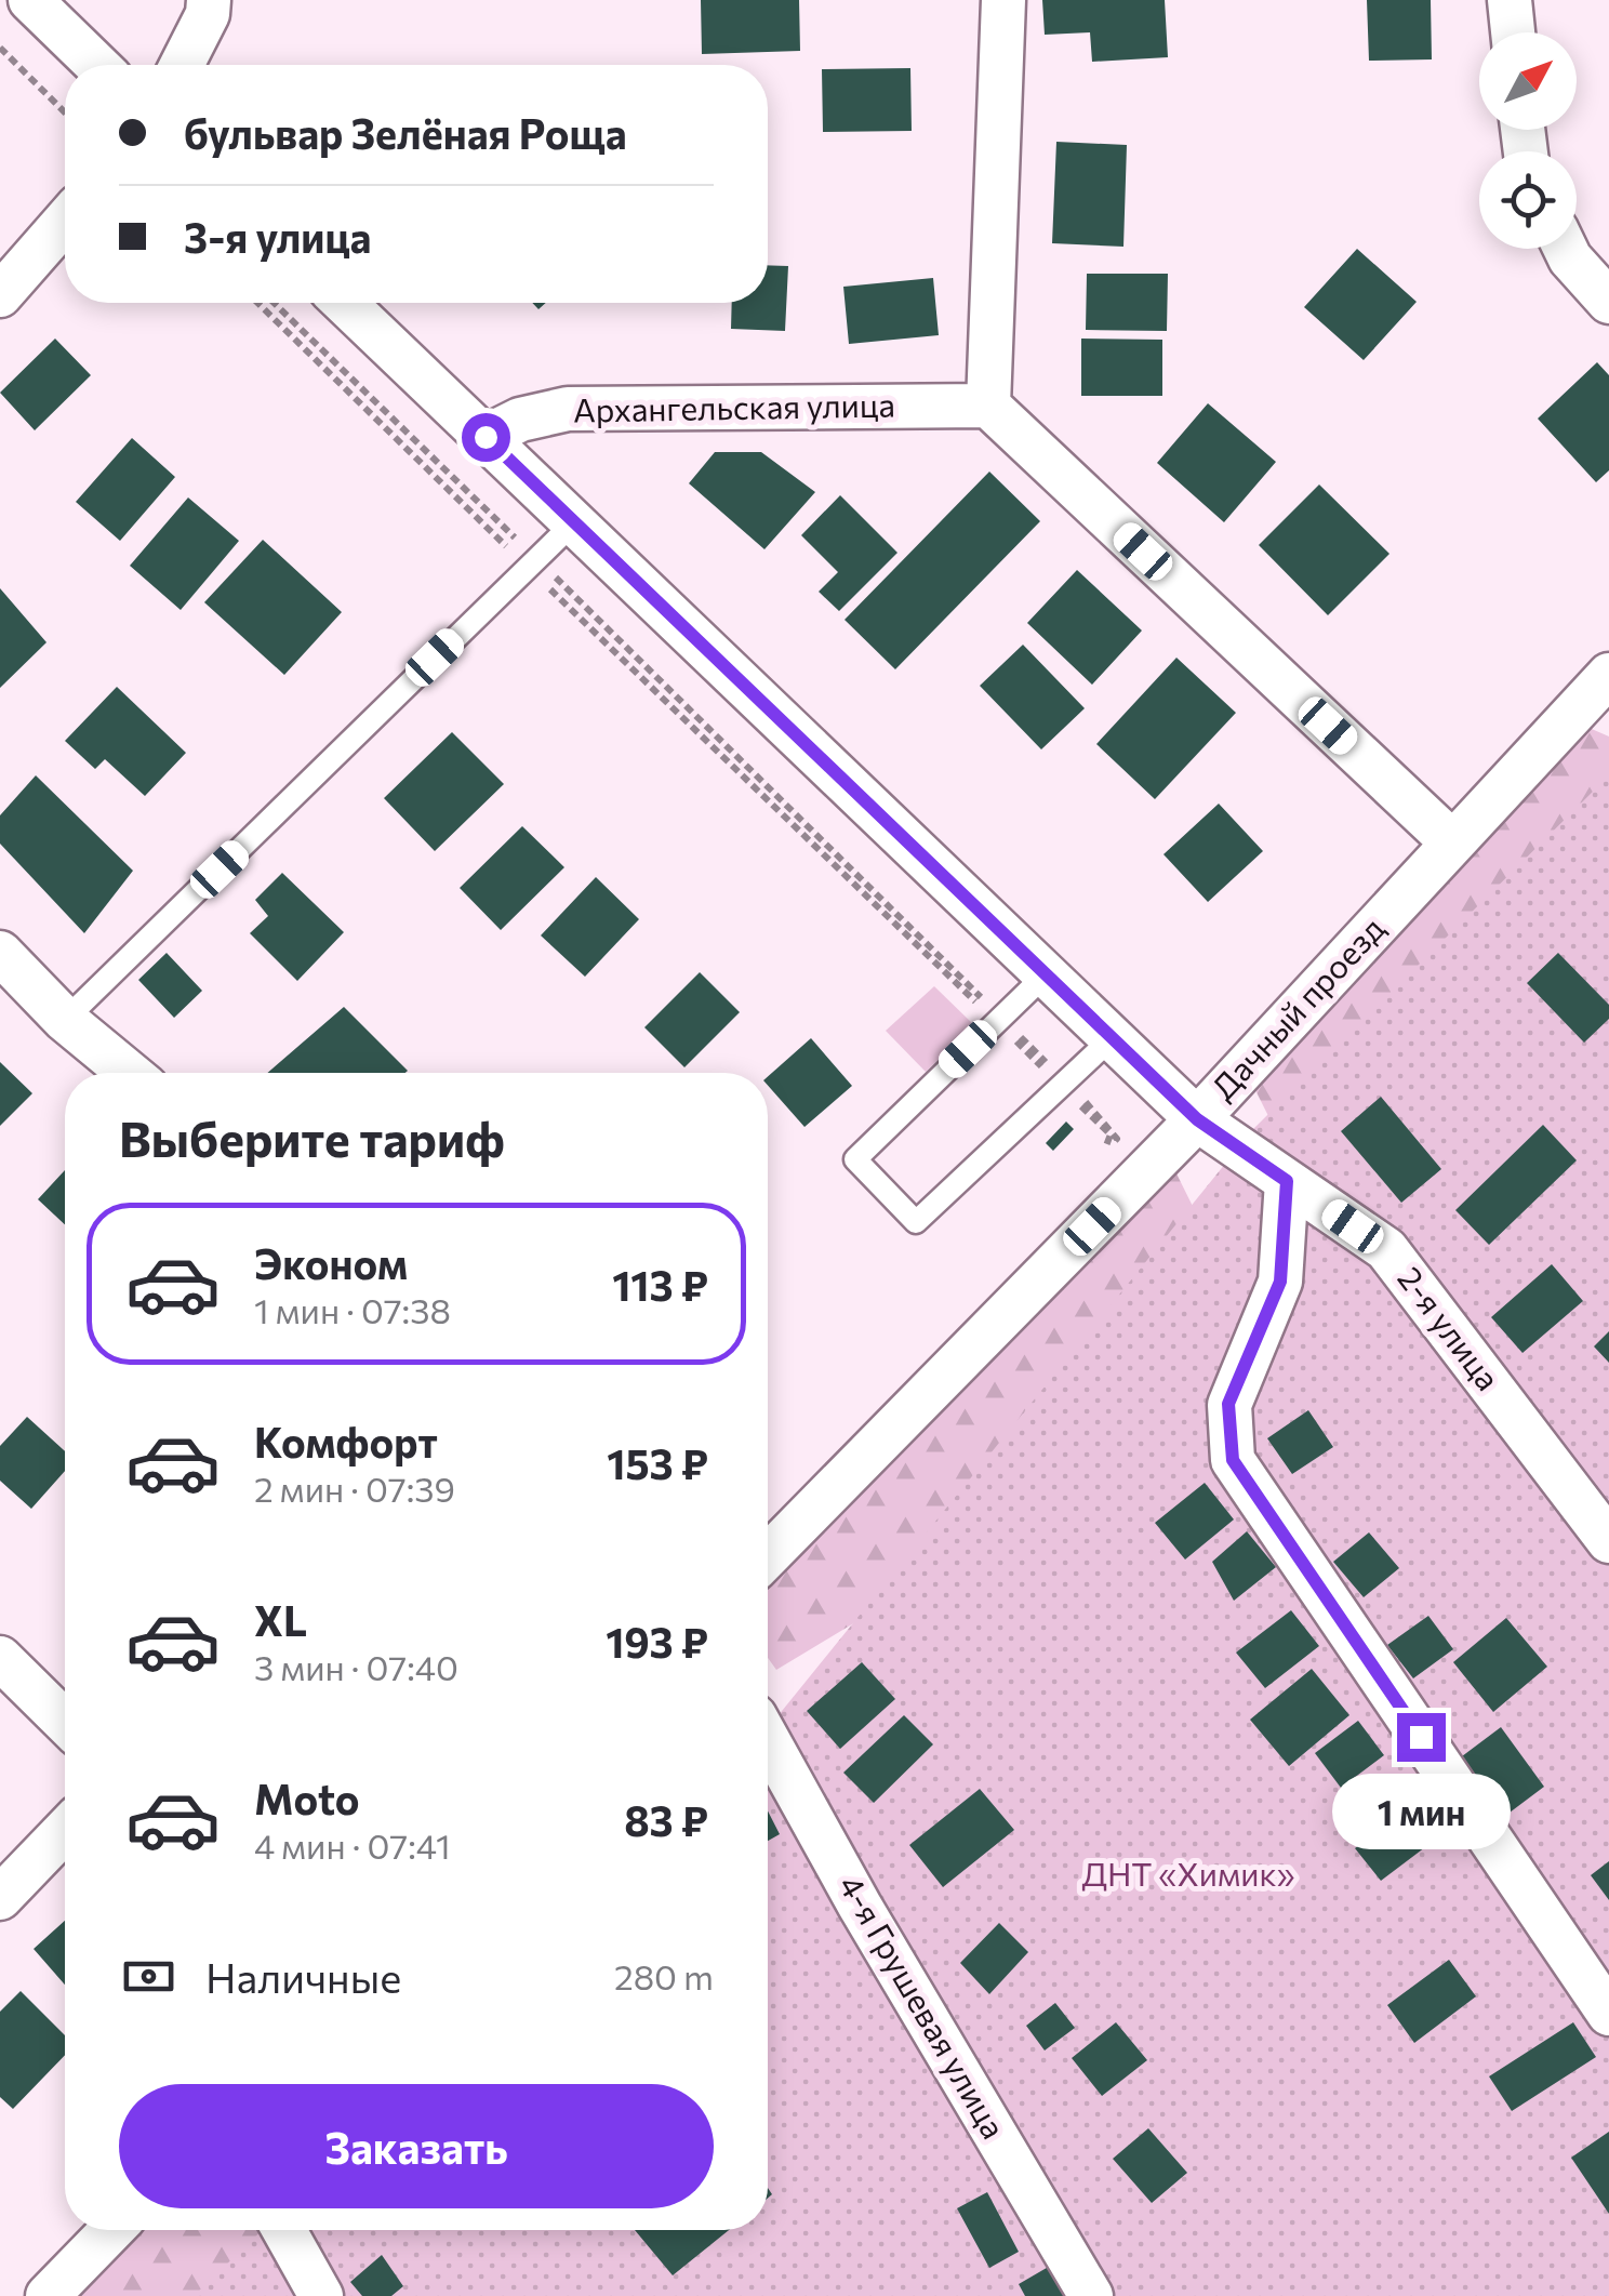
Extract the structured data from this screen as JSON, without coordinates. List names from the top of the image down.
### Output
{
  "streets": {
    "street": [
      "Архангельская улица",
      "Дачный проезд",
      "2-я улица",
      "4-я Грушевая улица"
    ]
  },
  "crossings": [
    ["Архангельская улица", "2-я улица"],
    ["Дачный проезд", "2-я улица"]
  ],
  "parks": ["ДНТ «Химик»"],
  "north": "top right",
  "page": {
    "banner": ["бульвар Зелёная Роща", "3-я улица"],
    "heading": "Выберите тариф",
    "list": [
      {
        "name": "Эконом",
        "note": "1 мин · 07:38",
        "value": "113 ₽"
      },
      {
        "name": "Комфорт",
        "note": "2 мин · 07:39",
        "value": "153 ₽"
      },
      {
        "name": "XL",
        "note": "3 мин · 07:40",
        "value": "193 ₽"
      },
      {
        "name": "Moto",
        "note": "4 мин · 07:41",
        "value": "83 ₽"
      }
    ],
    "bubble": "1 мин",
    "pay": ["Наличные", "280 m"],
    "buttons": "Заказать"
  }
}
